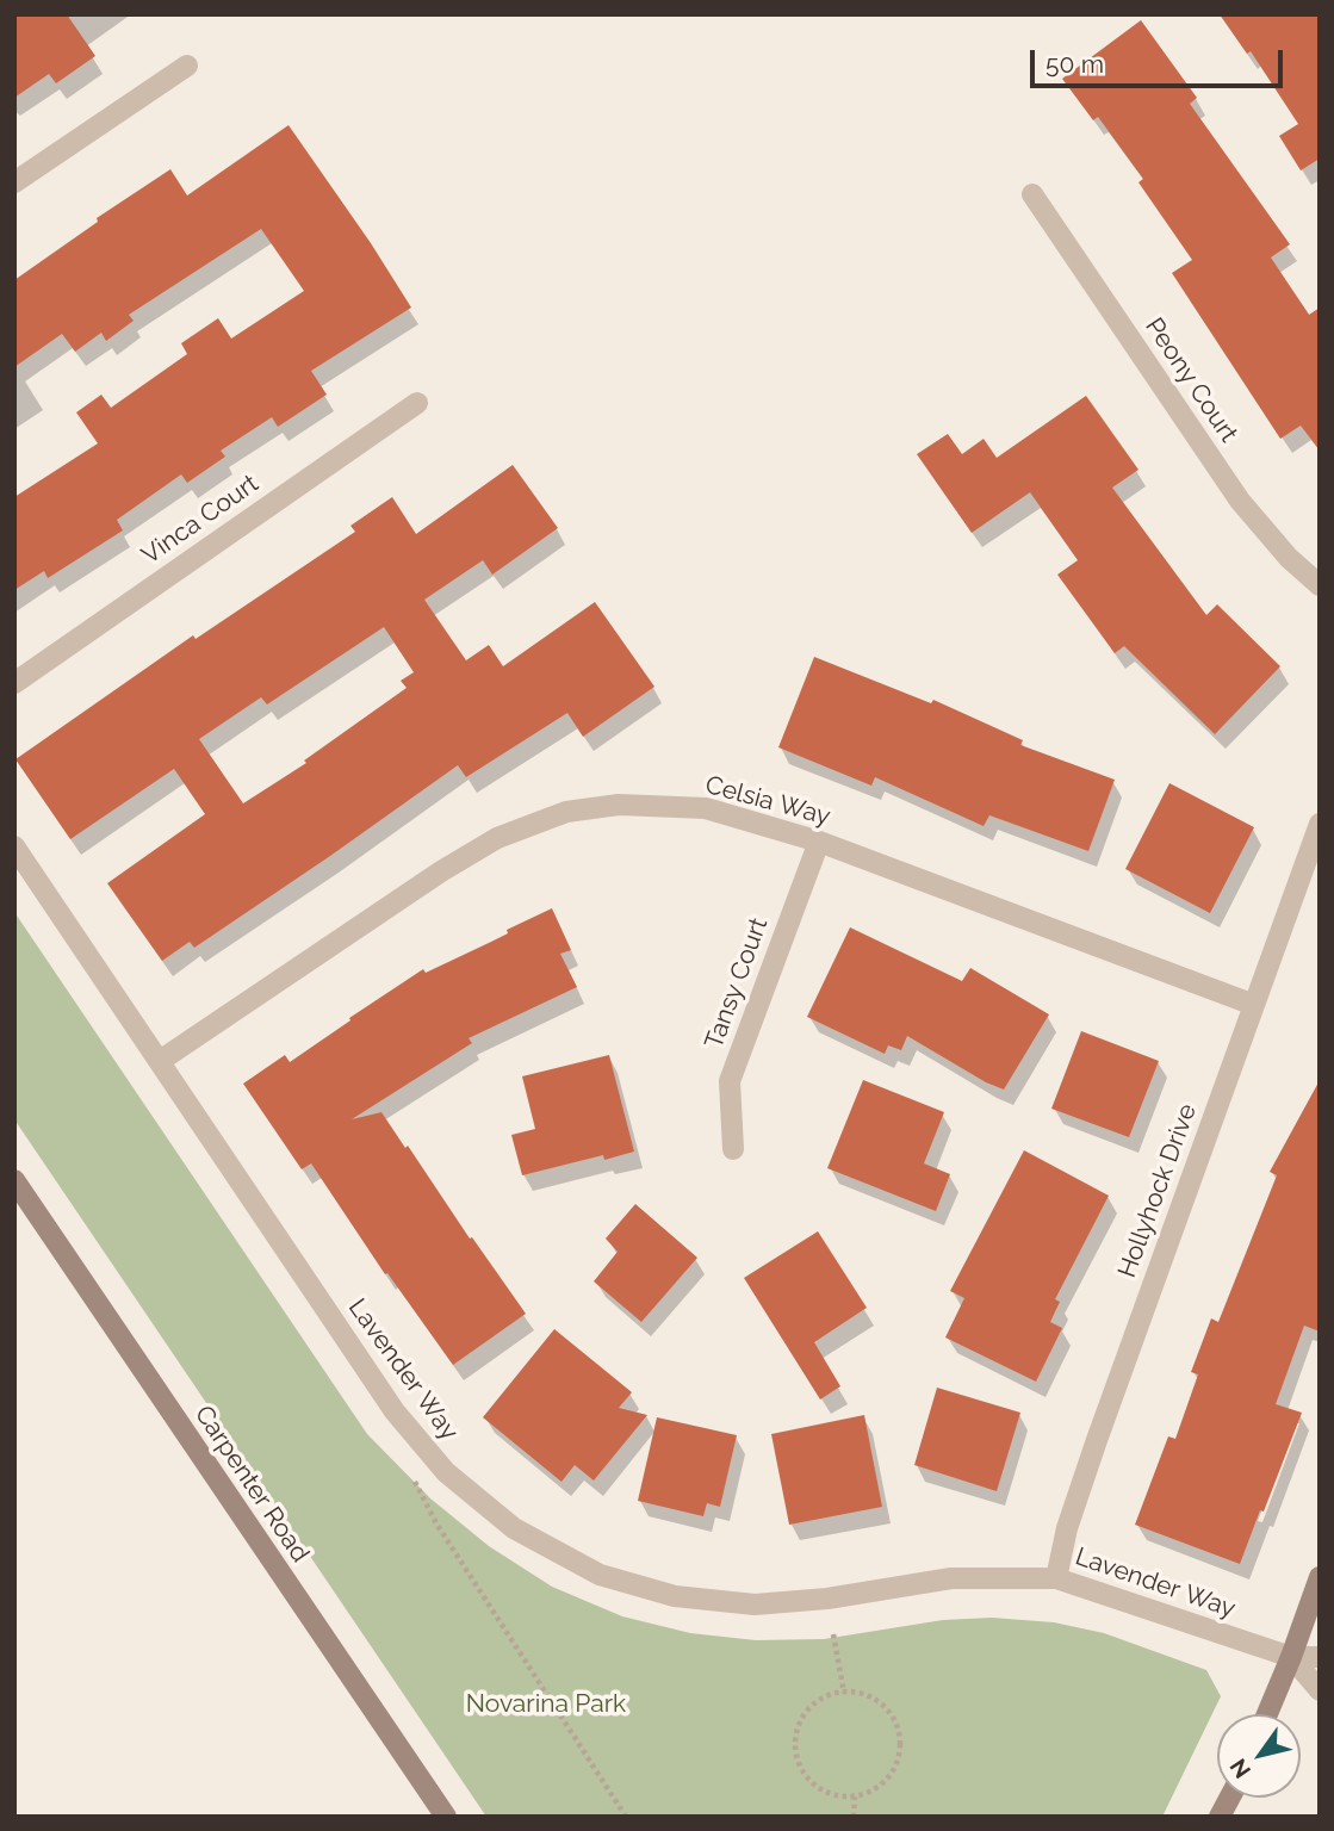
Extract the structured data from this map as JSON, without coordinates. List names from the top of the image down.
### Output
{
  "streets": {
    "street": [
      "Peony Court",
      "Vinca Court",
      "Celsia Way",
      "Tansy Court",
      "Hollyhock Drive",
      "Lavender Way",
      "Carpenter Road"
    ]
  },
  "crossings": [
    ["Celsia Way", "Tansy Court"],
    ["Celsia Way", "Hollyhock Drive"],
    ["Celsia Way", "Lavender Way"],
    ["Hollyhock Drive", "Lavender Way"]
  ],
  "parks": ["Novarina Park"],
  "scale_bar": "50 m",
  "north": "bottom left"
}
